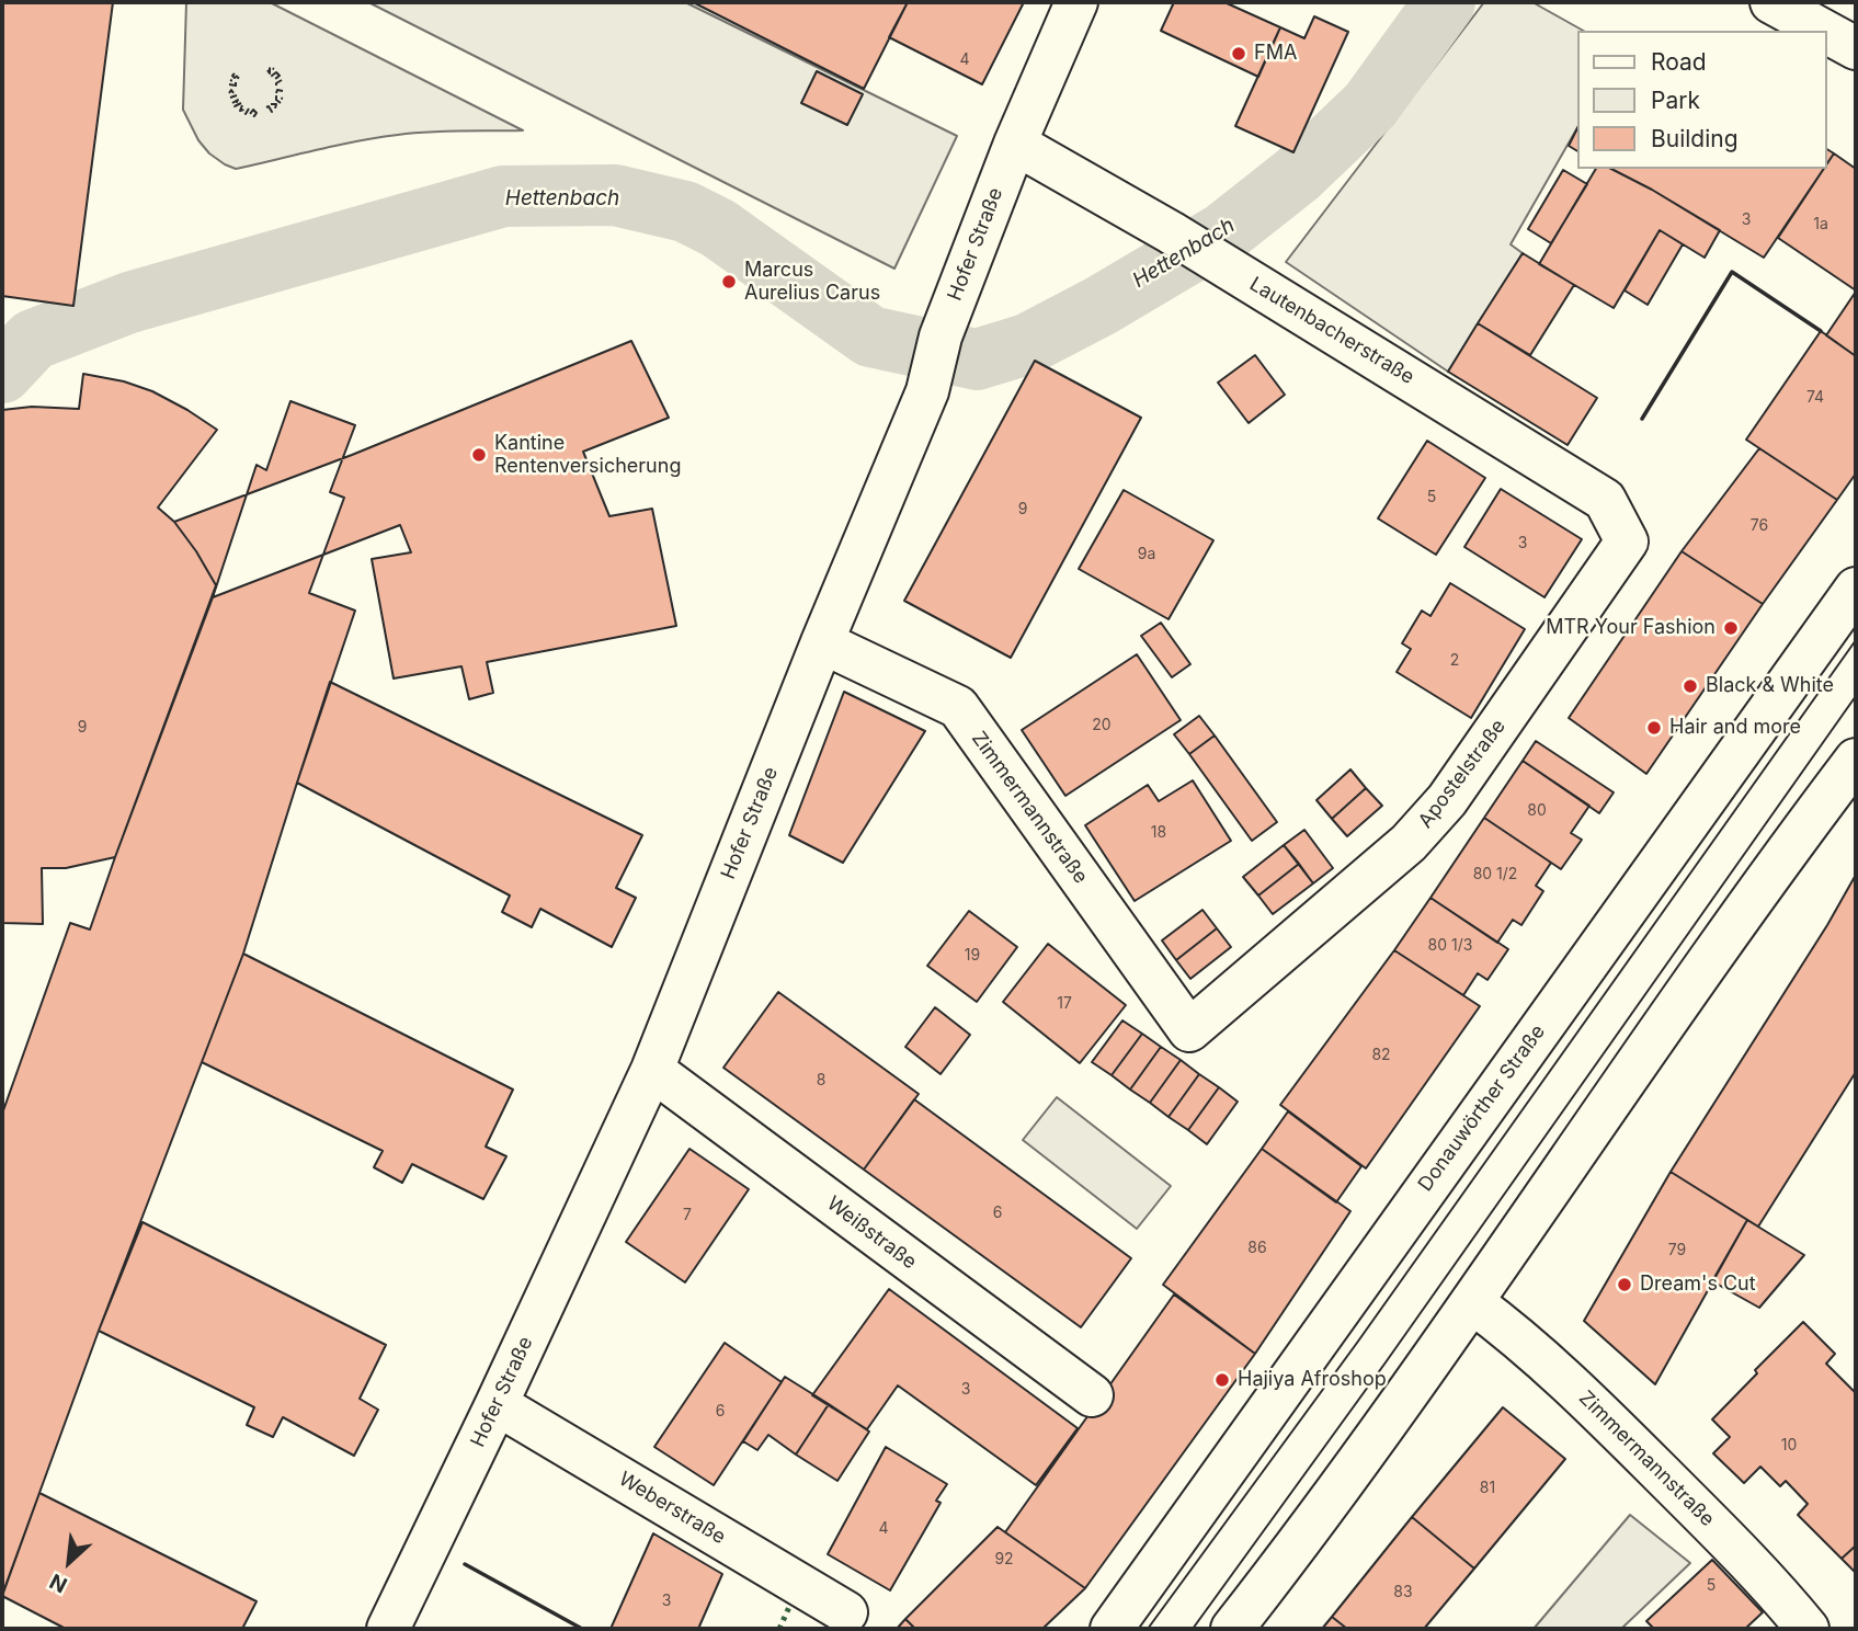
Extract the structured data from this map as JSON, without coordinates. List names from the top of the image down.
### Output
{
  "streets": {
    "street": [
      "Hofer Straße",
      "Lautenbacherstraße",
      "Apostelstraße",
      "Zimmermannstraße",
      "Donauwörther Straße",
      "Weißstraße",
      "Weberstraße"
    ]
  },
  "crossings": [
    ["Hofer Straße", "Lautenbacherstraße"],
    ["Hofer Straße", "Zimmermannstraße"],
    ["Hofer Straße", "Weißstraße"],
    ["Hofer Straße", "Weberstraße"],
    ["Lautenbacherstraße", "Apostelstraße"],
    ["Apostelstraße", "Zimmermannstraße"]
  ],
  "water": ["Hettenbach"],
  "places": [
    "FMA",
    "Marcus Aurelius Carus",
    "Kantine Rentenversicherung",
    "MTR Your Fashion",
    "Black & White",
    "Hair and more",
    "Dream's Cut",
    "Hajiya Afroshop"
  ],
  "house_numbers": [
    "4",
    "3",
    "1a",
    "74",
    "5",
    "9",
    "76",
    "3",
    "9a",
    "2",
    "20",
    "9",
    "80",
    "18",
    "80 1/2",
    "80 1/3",
    "19",
    "17",
    "82",
    "8",
    "6",
    "7",
    "86",
    "79",
    "3",
    "6",
    "10",
    "81",
    "4",
    "92",
    "5",
    "83",
    "3"
  ],
  "legend": ["Road", "Park", "Building"],
  "north": "bottom left"
}
